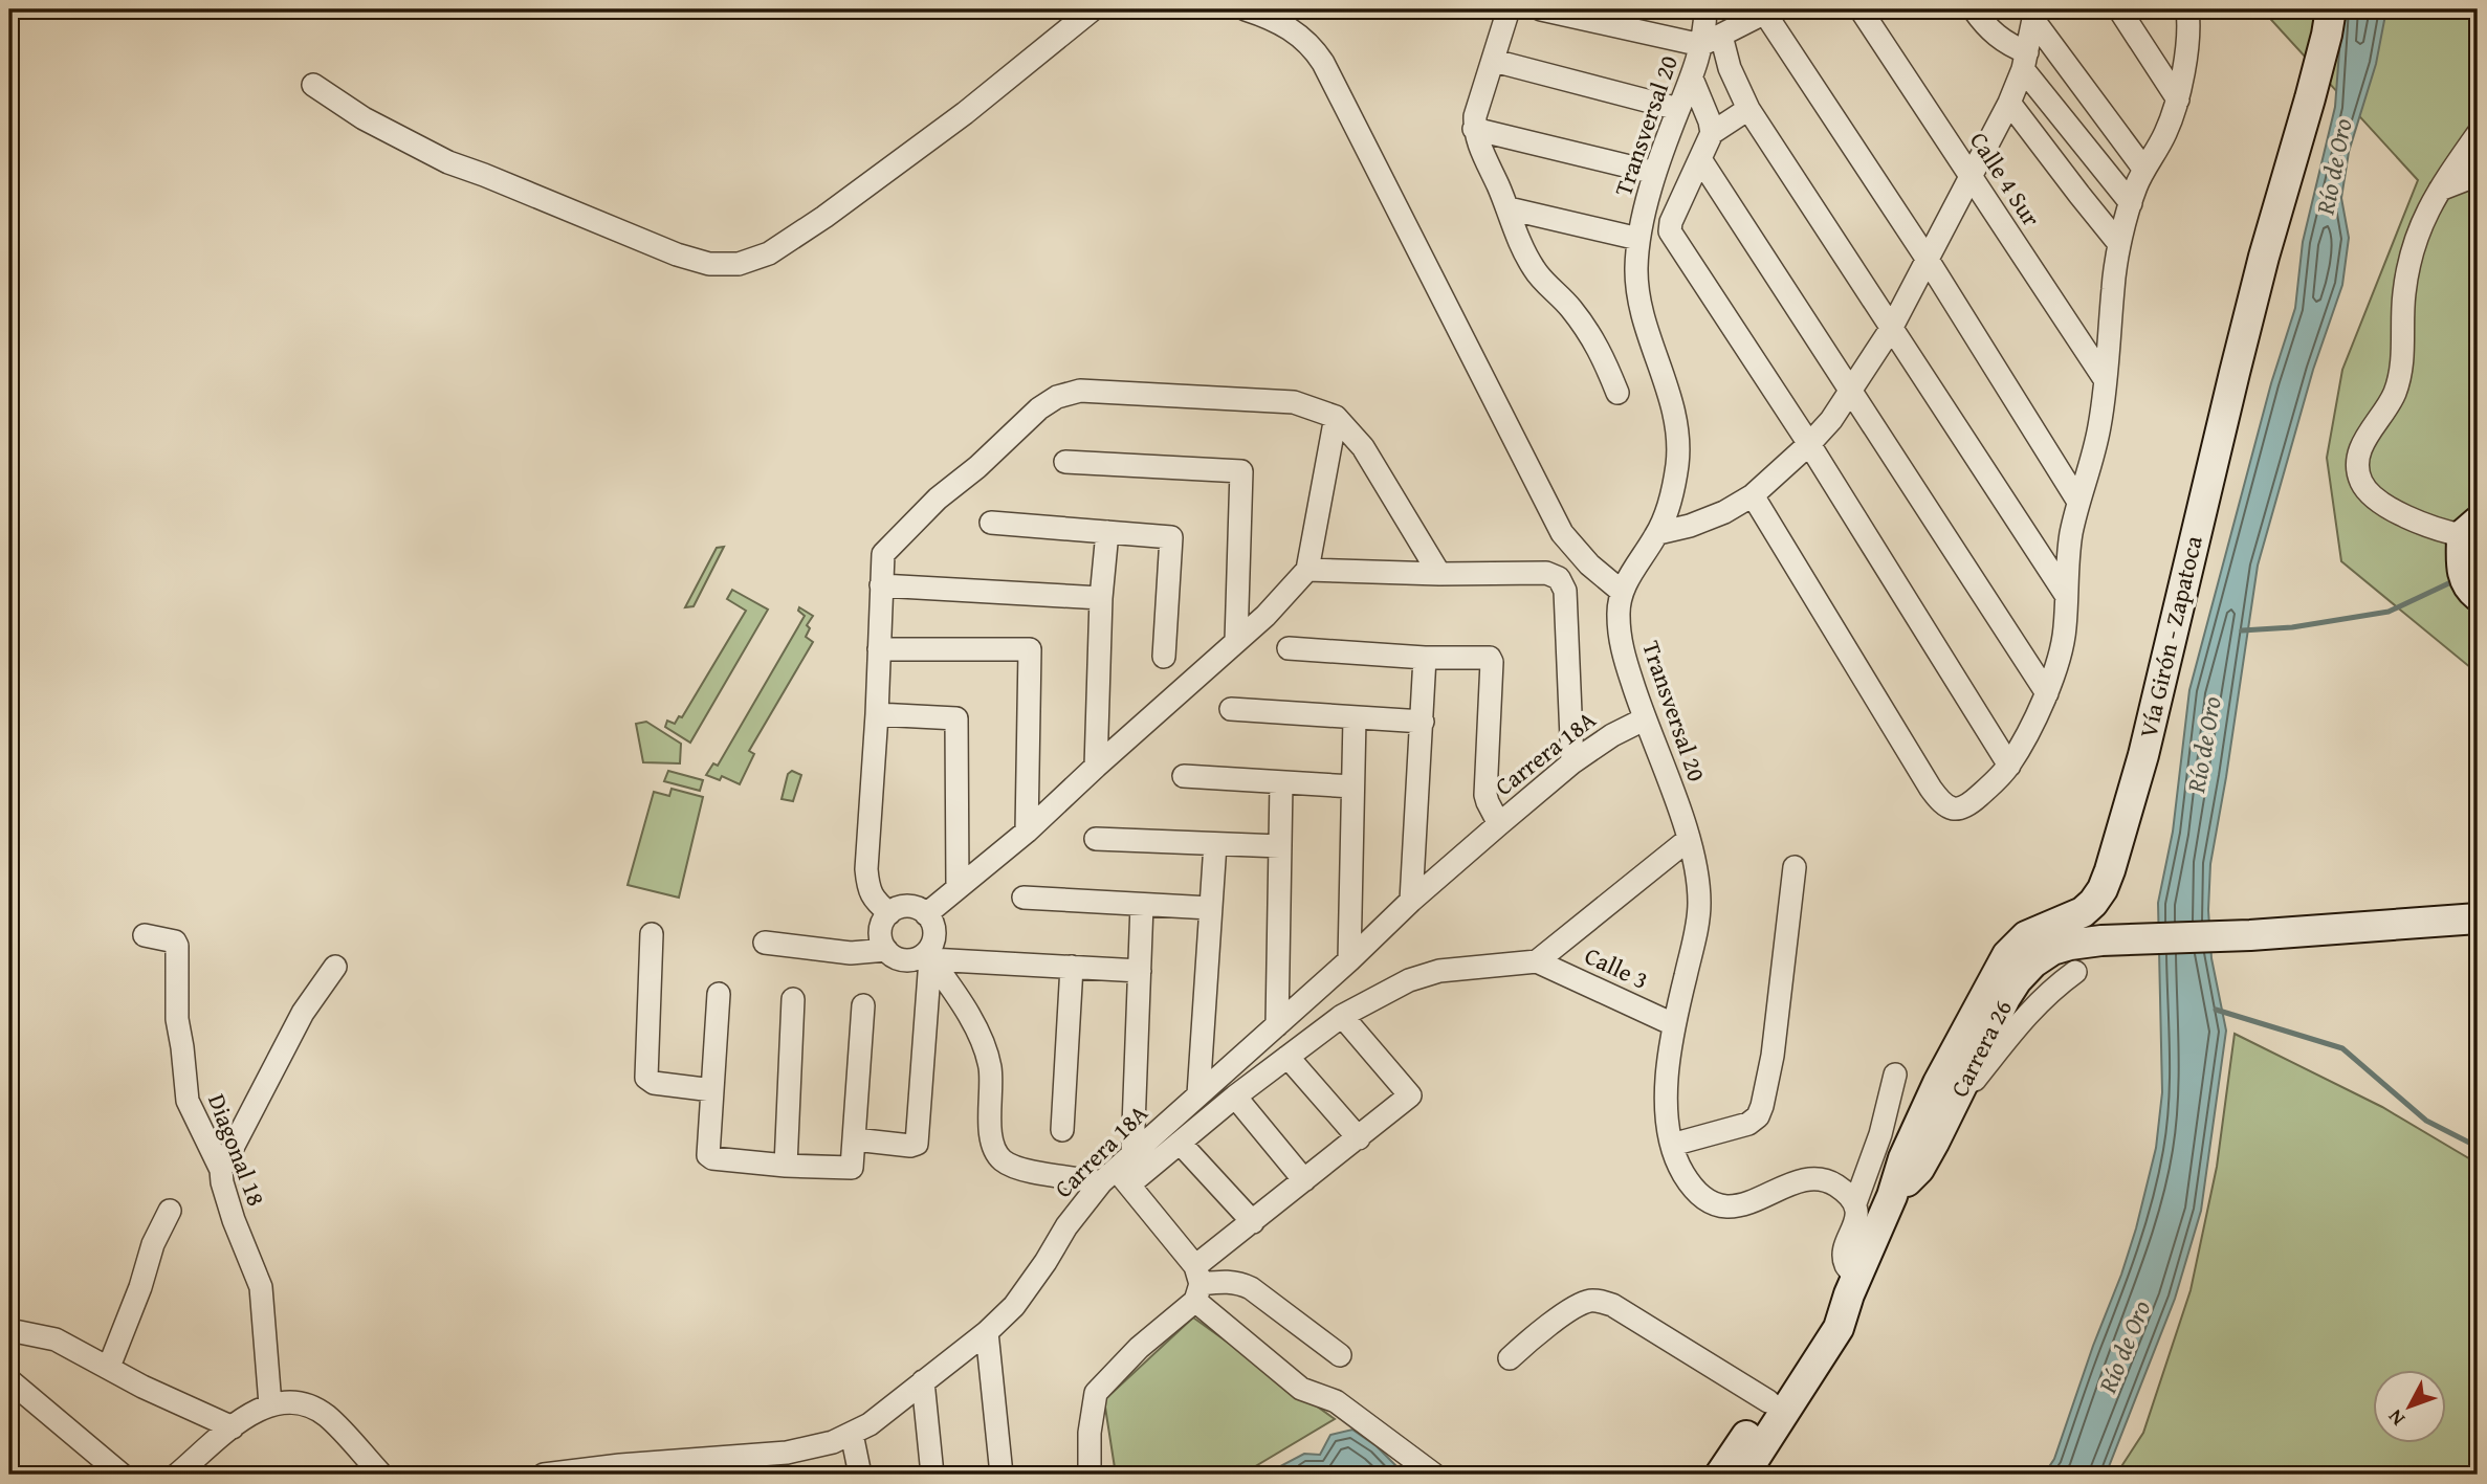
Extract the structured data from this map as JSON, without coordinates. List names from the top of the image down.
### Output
{
  "streets": {
    "main road": ["Vía Girón - Zapatoca", "Carrera 26"],
    "street": [
      "Transversal 20",
      "Calle 4 Sur",
      "Carrera 18A",
      "Calle 3",
      "Diagonal 18"
    ]
  },
  "crossings": [
    ["Transversal 20", "Carrera 18A"],
    ["Transversal 20", "Calle 3"],
    ["Vía Girón - Zapatoca", "Carrera 26"]
  ],
  "water": ["Río de Oro"],
  "north": "bottom left"
}
